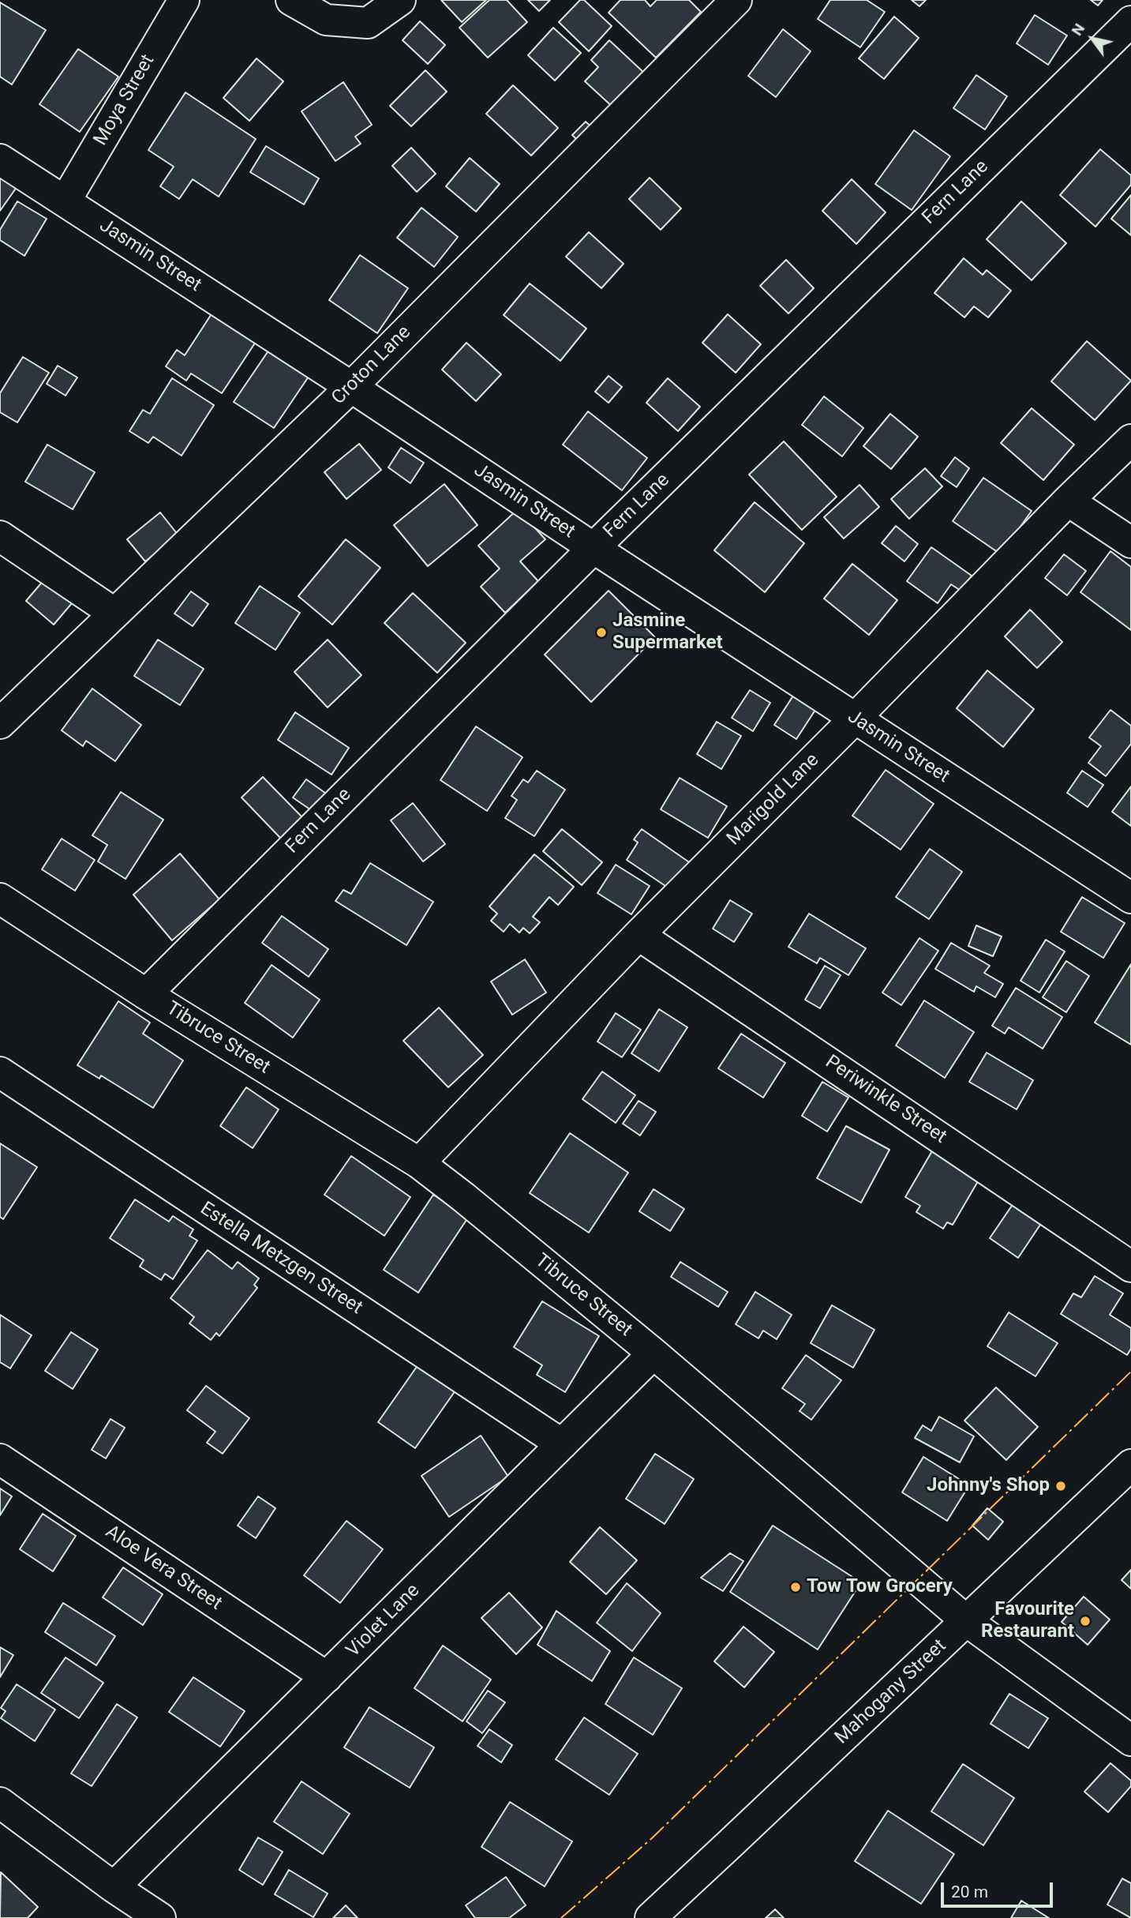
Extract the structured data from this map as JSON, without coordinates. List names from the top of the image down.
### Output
{
  "streets": {
    "street": [
      "Moya Street",
      "Fern Lane",
      "Jasmin Street",
      "Croton Lane",
      "Marigold Lane",
      "Tibruce Street",
      "Periwinkle Street",
      "Estella Metzgen Street",
      "Aloe Vera Street",
      "Violet Lane",
      "Mahogany Street"
    ]
  },
  "crossings": [
    ["Moya Street", "Jasmin Street"],
    ["Fern Lane", "Jasmin Street"],
    ["Fern Lane", "Tibruce Street"],
    ["Jasmin Street", "Croton Lane"],
    ["Jasmin Street", "Marigold Lane"],
    ["Marigold Lane", "Tibruce Street"],
    ["Marigold Lane", "Periwinkle Street"],
    ["Tibruce Street", "Violet Lane"],
    ["Tibruce Street", "Mahogany Street"],
    ["Estella Metzgen Street", "Violet Lane"],
    ["Aloe Vera Street", "Violet Lane"]
  ],
  "places": [
    "Jasmine Supermarket",
    "Johnny's Shop",
    "Tow Tow Grocery",
    "Favourite Restaurant"
  ],
  "scale_bar": "20 m",
  "north": "top left"
}
